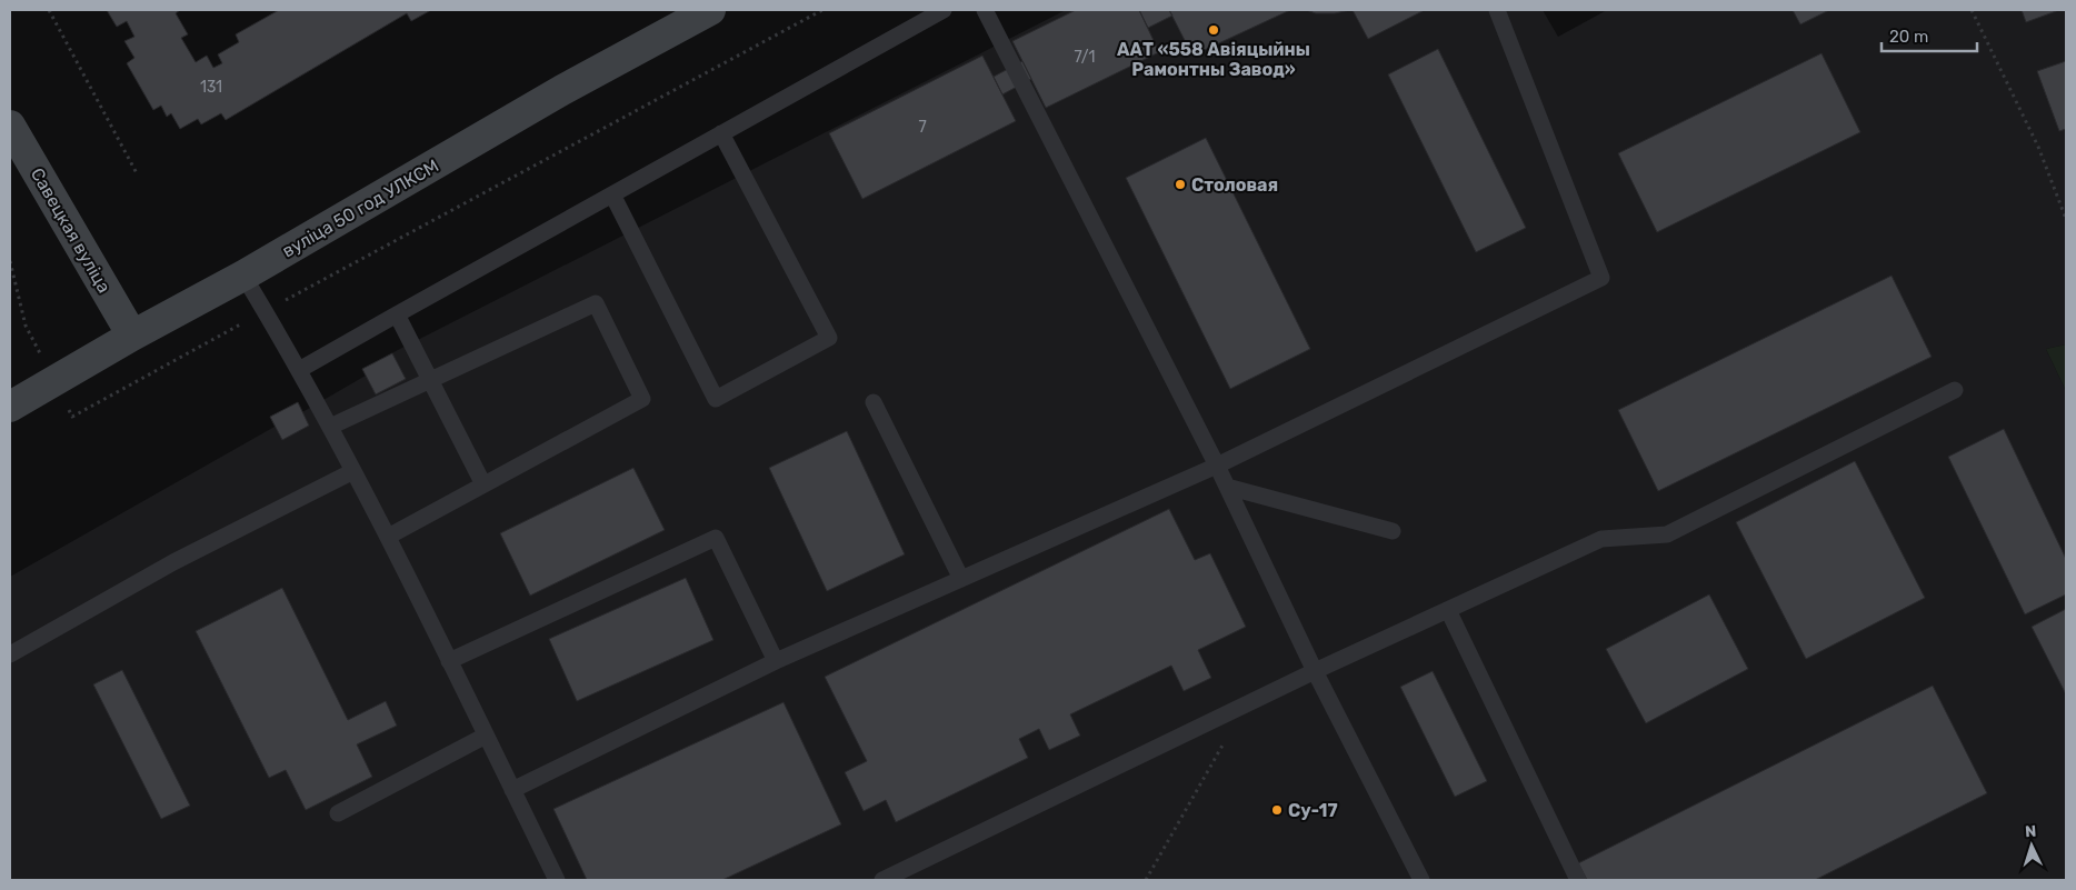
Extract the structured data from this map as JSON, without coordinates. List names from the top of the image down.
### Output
{
  "streets": {
    "main road": ["вуліца 50 год УЛКСМ", "Савецкая вуліца"]
  },
  "crossings": [
    ["вуліца 50 год УЛКСМ", "Савецкая вуліца"]
  ],
  "places": ["ААТ «558 Авіяцыйны Рамонтны Завод»", "Столовая", "Су-17"],
  "house_numbers": ["7/1", "131", "7"],
  "scale_bar": "20 m",
  "north": "top"
}
